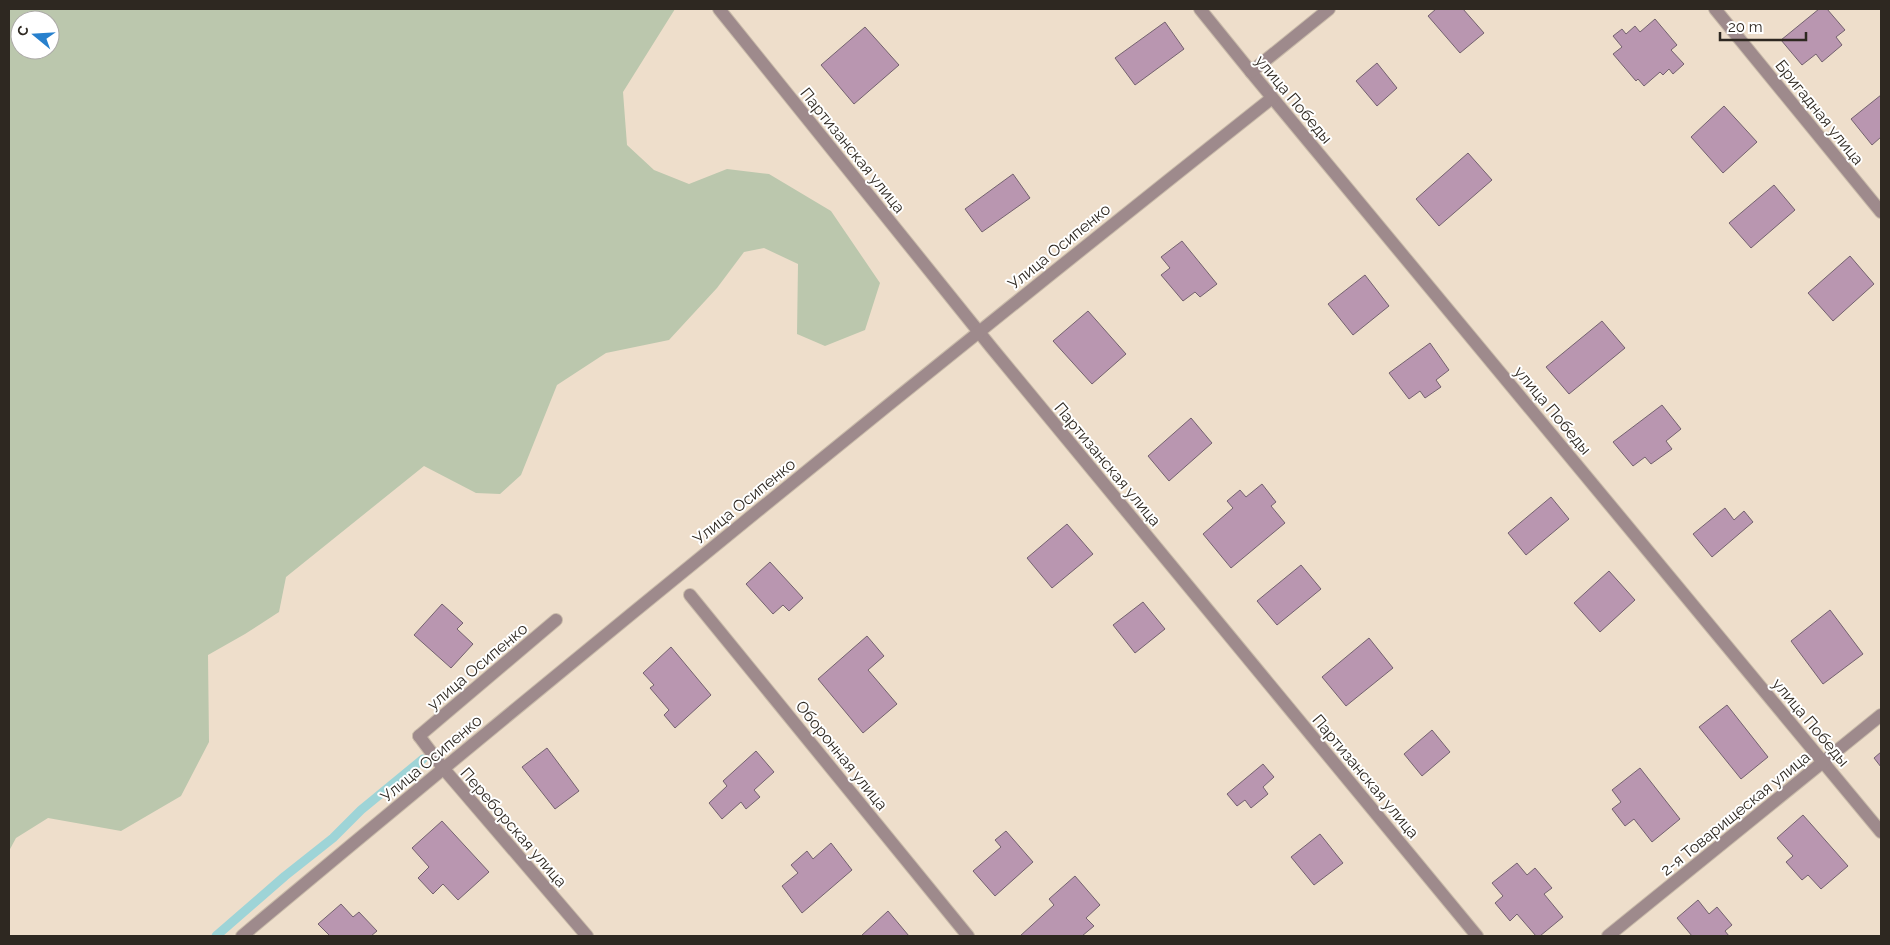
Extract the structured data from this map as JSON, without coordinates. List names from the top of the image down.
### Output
{
  "streets": {
    "street": [
      "улица Победы",
      "Бригадная улица",
      "Партизанская улица",
      "Улица Осипенко",
      "улица Осипенко",
      "Оборонная улица",
      "2-я Товарищеская улица",
      "Переборская улица"
    ]
  },
  "crossings": [
    ["улица Победы", "Улица Осипенко"],
    ["улица Победы", "2-я Товарищеская улица"],
    ["Партизанская улица", "Улица Осипенко"],
    ["Улица Осипенко", "Переборская улица"],
    ["улица Осипенко", "Переборская улица"]
  ],
  "scale_bar": "20 m",
  "north": "left"
}
